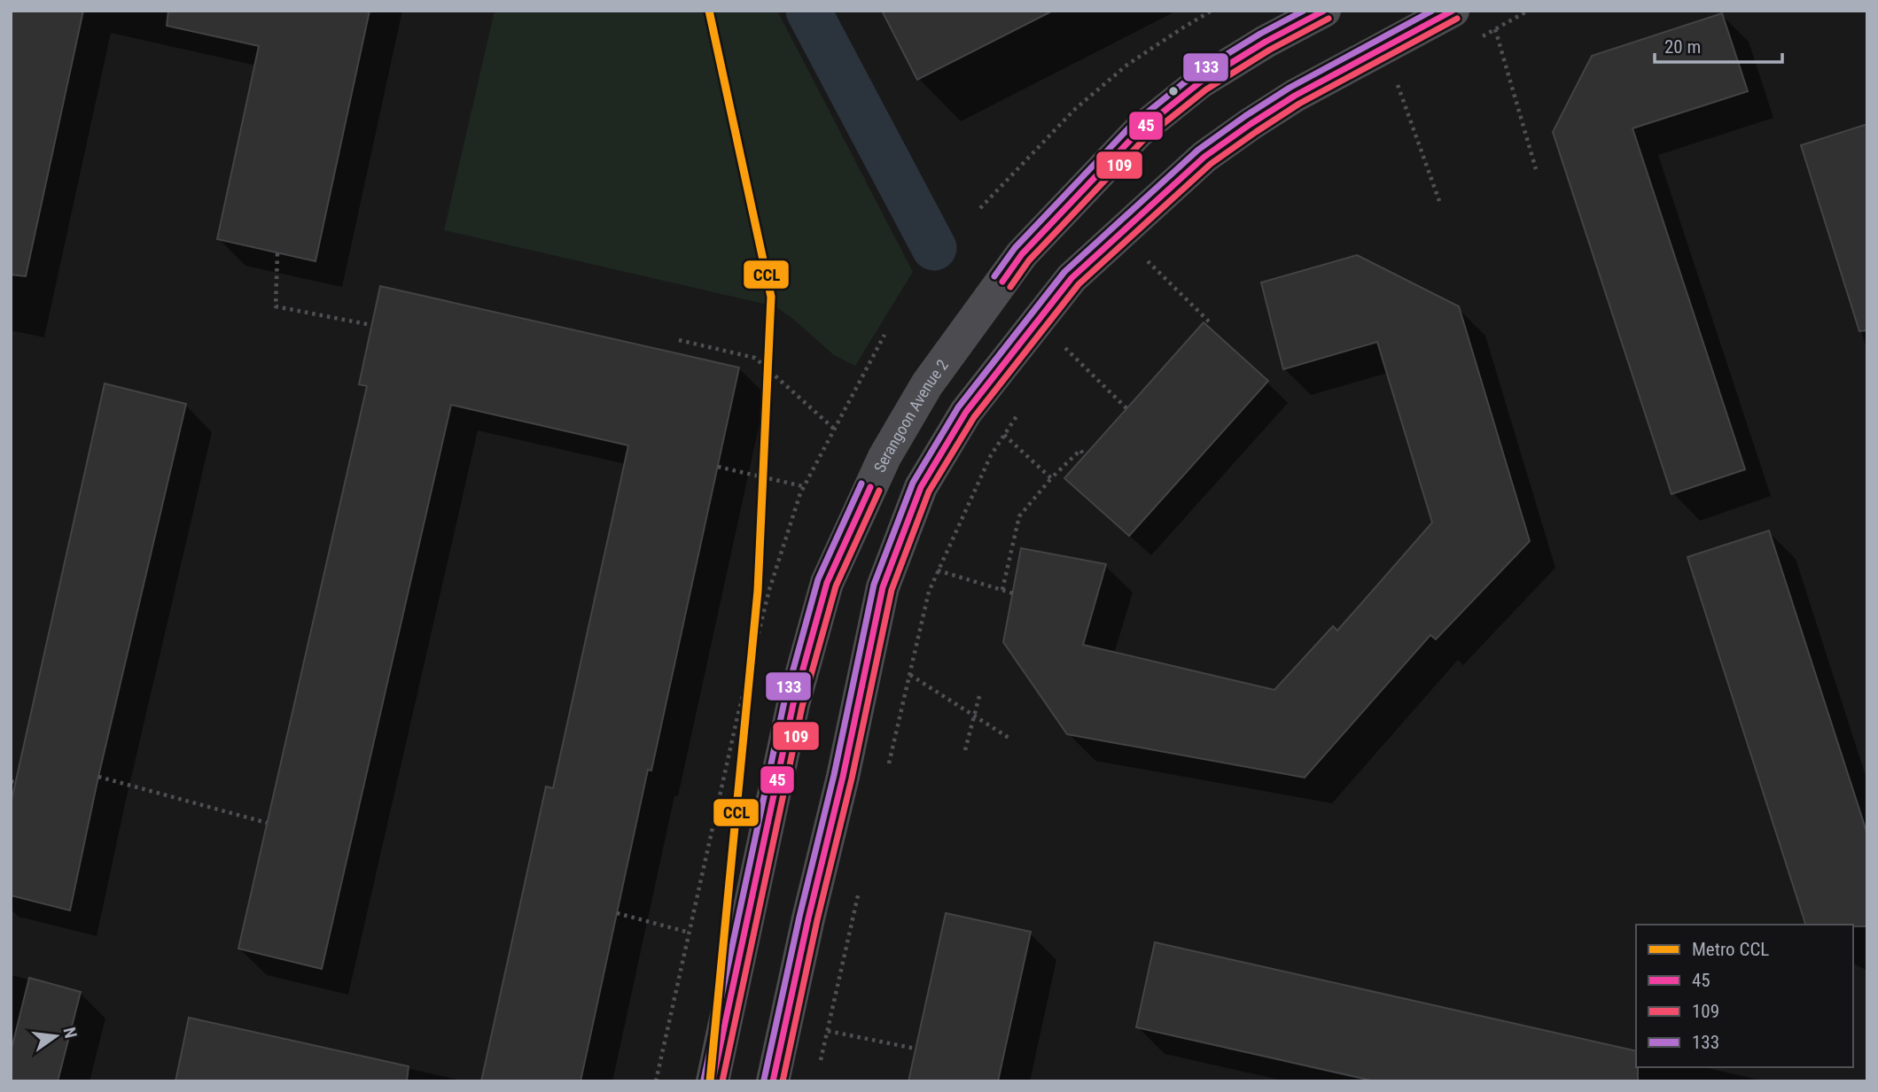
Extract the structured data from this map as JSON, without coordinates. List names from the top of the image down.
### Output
{
  "streets": {
    "main road": ["Serangoon Avenue 2"]
  },
  "lines": [
    "metro line CCL",
    "transit line 45",
    "transit line 133",
    "transit line 109"
  ],
  "legend": [
    "Metro CCL",
    "45",
    "109",
    "133"
  ],
  "scale_bar": "20 m",
  "north": "right"
}
